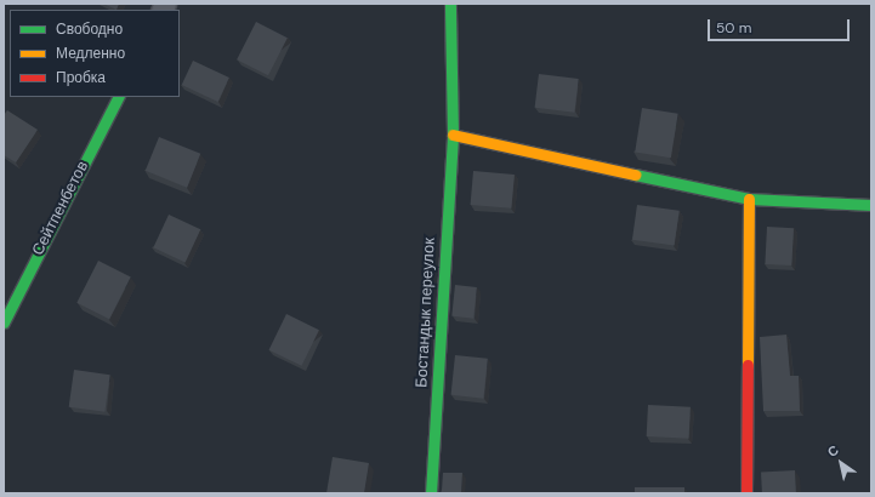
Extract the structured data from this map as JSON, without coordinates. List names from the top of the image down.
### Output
{
  "streets": {
    "street": ["Сейтпенбетов", "Бостандык переулок"]
  },
  "legend": ["Свободно", "Медленно", "Пробка"],
  "scale_bar": "50 m",
  "north": "top left"
}
